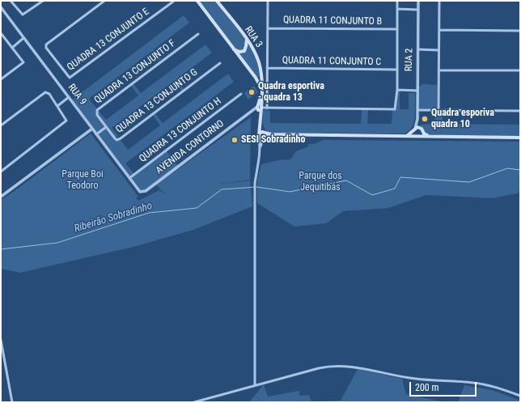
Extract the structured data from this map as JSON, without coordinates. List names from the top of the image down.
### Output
{
  "streets": {
    "main road": ["RUA 3"],
    "street": [
      "QUADRA 11 CONJUNTO B",
      "QUADRA 13 CONJUNTO E",
      "RUA 2",
      "QUADRA 11 CONJUNTO C",
      "QUADRA 13 CONJUNTO F",
      "RUA 9",
      "QUADRA 13 CONJUNTO G",
      "QUADRA 13 CONJUNTO H",
      "AVENIDA CONTORNO"
    ]
  },
  "crossings": [
    ["RUA 3", "AVENIDA CONTORNO"],
    ["QUADRA 13 CONJUNTO F", "QUADRA 13 CONJUNTO G"],
    ["RUA 9", "QUADRA 13 CONJUNTO H"],
    ["RUA 9", "AVENIDA CONTORNO"]
  ],
  "water": ["Ribeirão Sobradinho"],
  "parks": ["Parque Boi Teodoro", "Parque dos Jequitibás"],
  "places": ["Quadra esportiva - quadra 13", "Quadra esporiva quadra 10", "SESI Sobradinho"],
  "scale_bar": "200 m"
}
